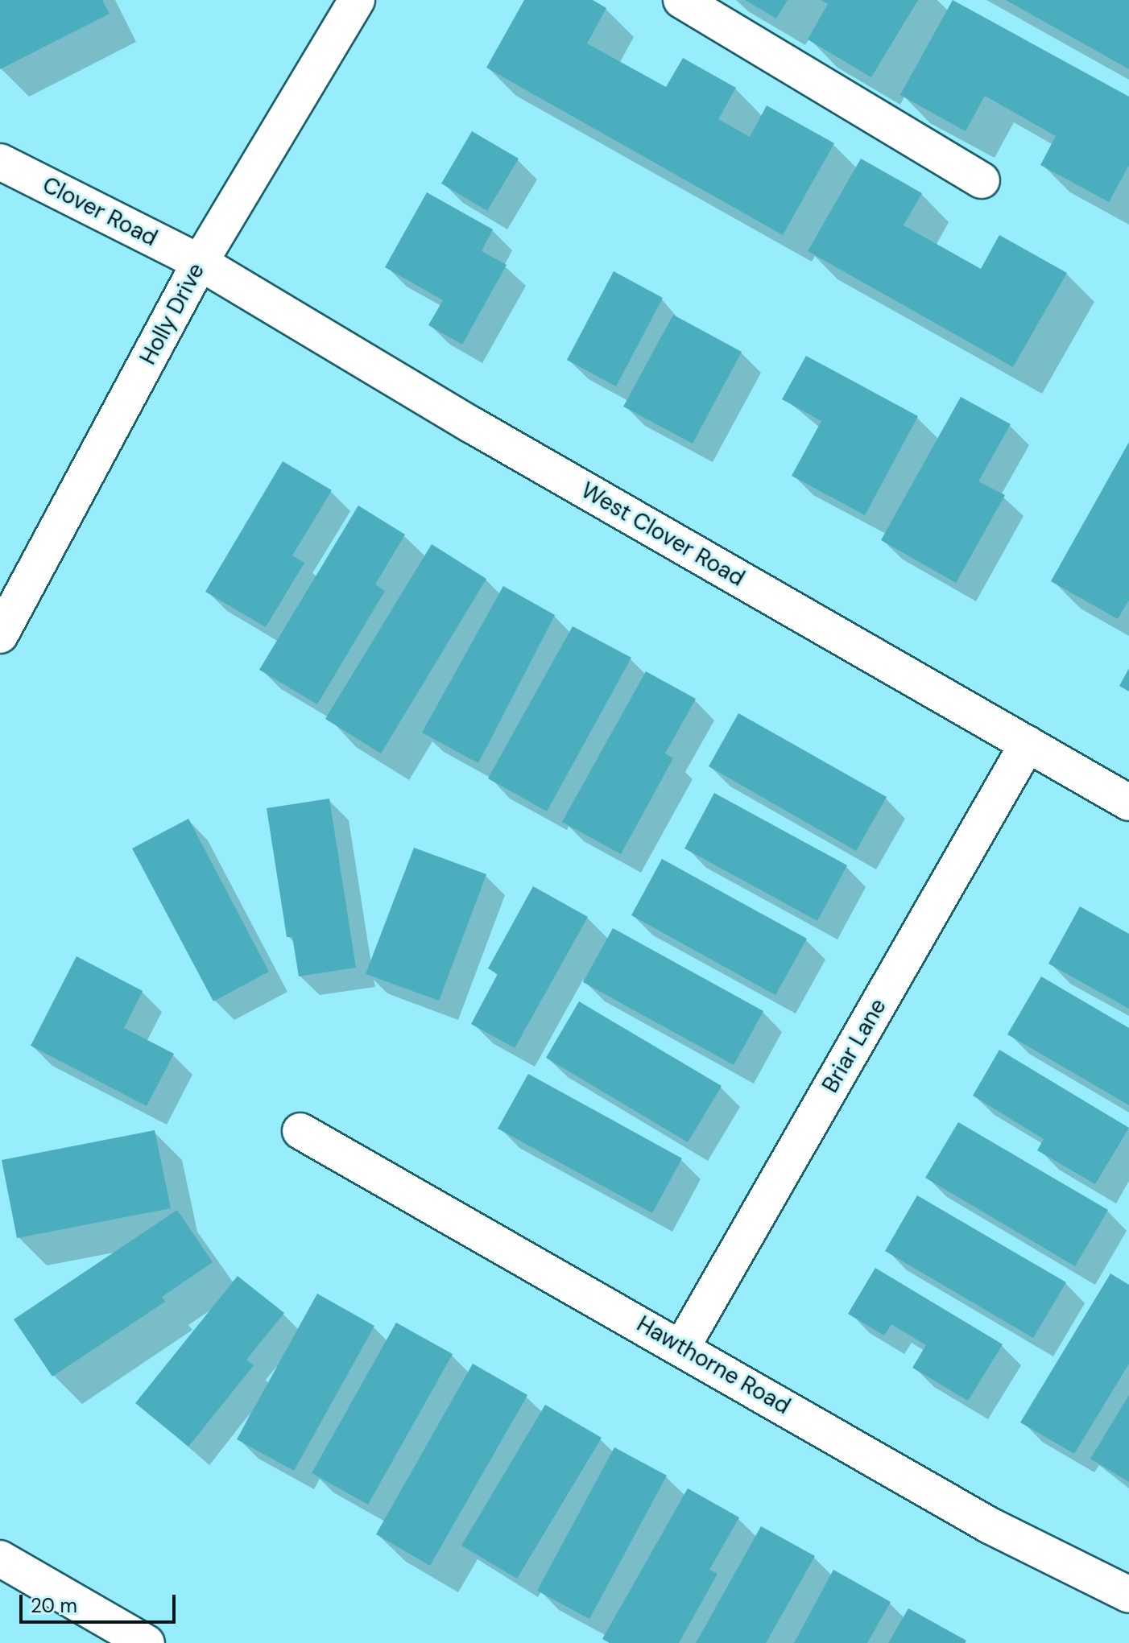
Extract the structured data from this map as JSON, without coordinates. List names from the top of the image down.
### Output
{
  "streets": {
    "main road": [
      "Clover Road",
      "Holly Drive",
      "West Clover Road",
      "Briar Lane",
      "Hawthorne Road"
    ]
  },
  "crossings": [
    ["Clover Road", "Holly Drive"],
    ["Clover Road", "West Clover Road"],
    ["Holly Drive", "West Clover Road"],
    ["West Clover Road", "Briar Lane"],
    ["Briar Lane", "Hawthorne Road"]
  ],
  "scale_bar": "20 m"
}
